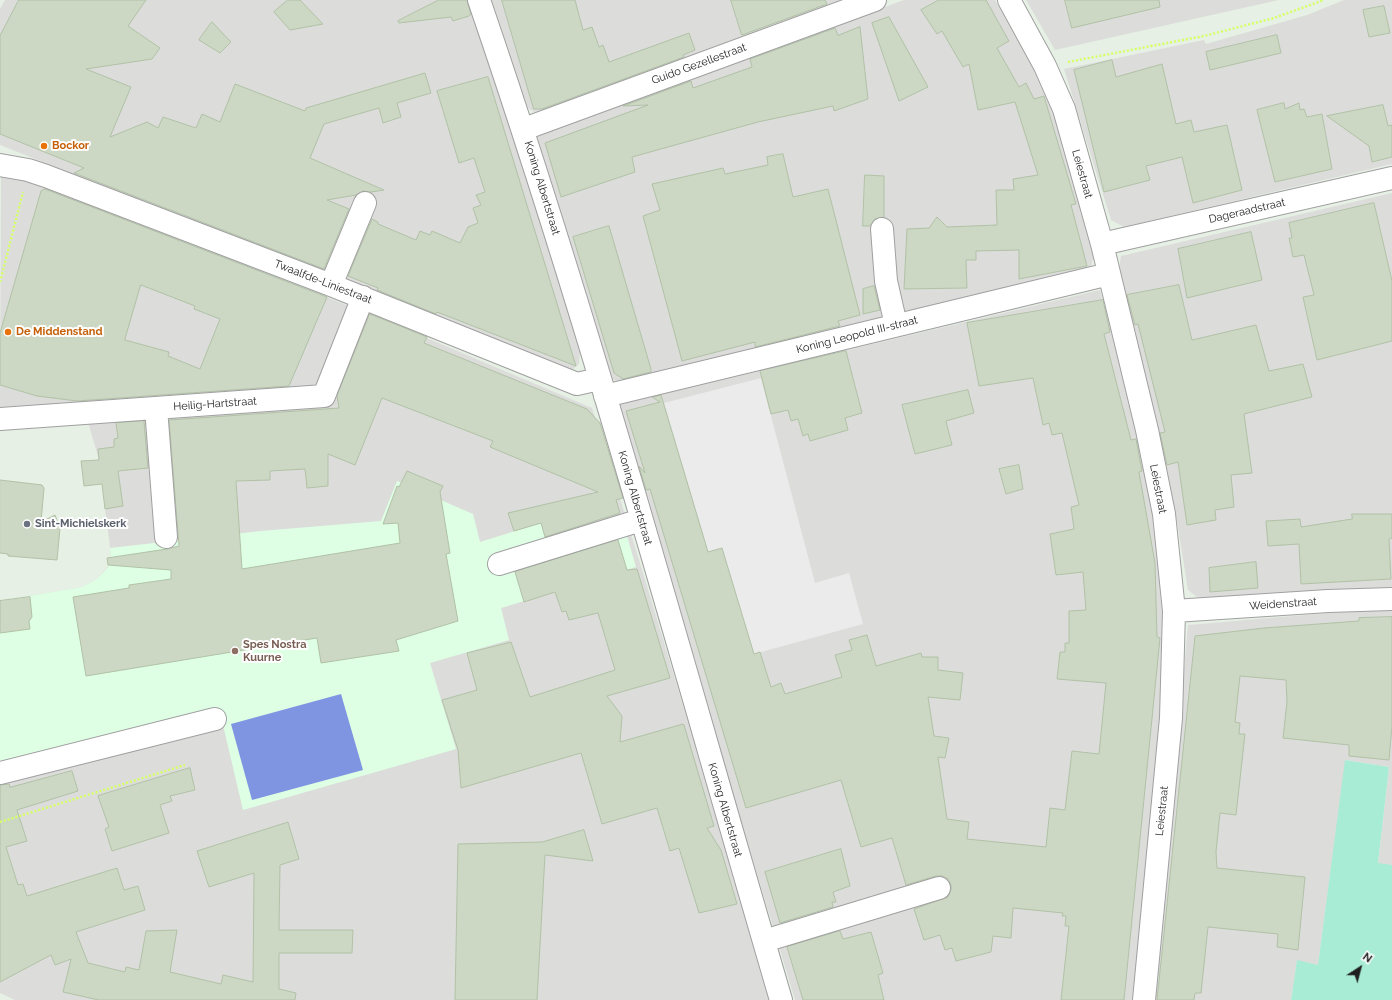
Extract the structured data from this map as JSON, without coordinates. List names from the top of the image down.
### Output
{
  "streets": {
    "street": [
      "Guido Gezellestraat",
      "Leiestraat",
      "Koning Albertstraat",
      "Dageraadstraat",
      "Twaalfde-Liniestraat",
      "Koning Leopold III-straat",
      "Heilig-Hartstraat",
      "Weidenstraat"
    ]
  },
  "crossings": [
    ["Guido Gezellestraat", "Koning Albertstraat"],
    ["Leiestraat", "Dageraadstraat"],
    ["Leiestraat", "Koning Leopold III-straat"],
    ["Leiestraat", "Weidenstraat"],
    ["Koning Albertstraat", "Twaalfde-Liniestraat"],
    ["Koning Albertstraat", "Koning Leopold III-straat"],
    ["Twaalfde-Liniestraat", "Koning Leopold III-straat"],
    ["Twaalfde-Liniestraat", "Heilig-Hartstraat"]
  ],
  "places": [
    "Bockor",
    "De Middenstand",
    "Sint-Michielskerk",
    "Spes Nostra Kuurne"
  ],
  "north": "top right"
}
